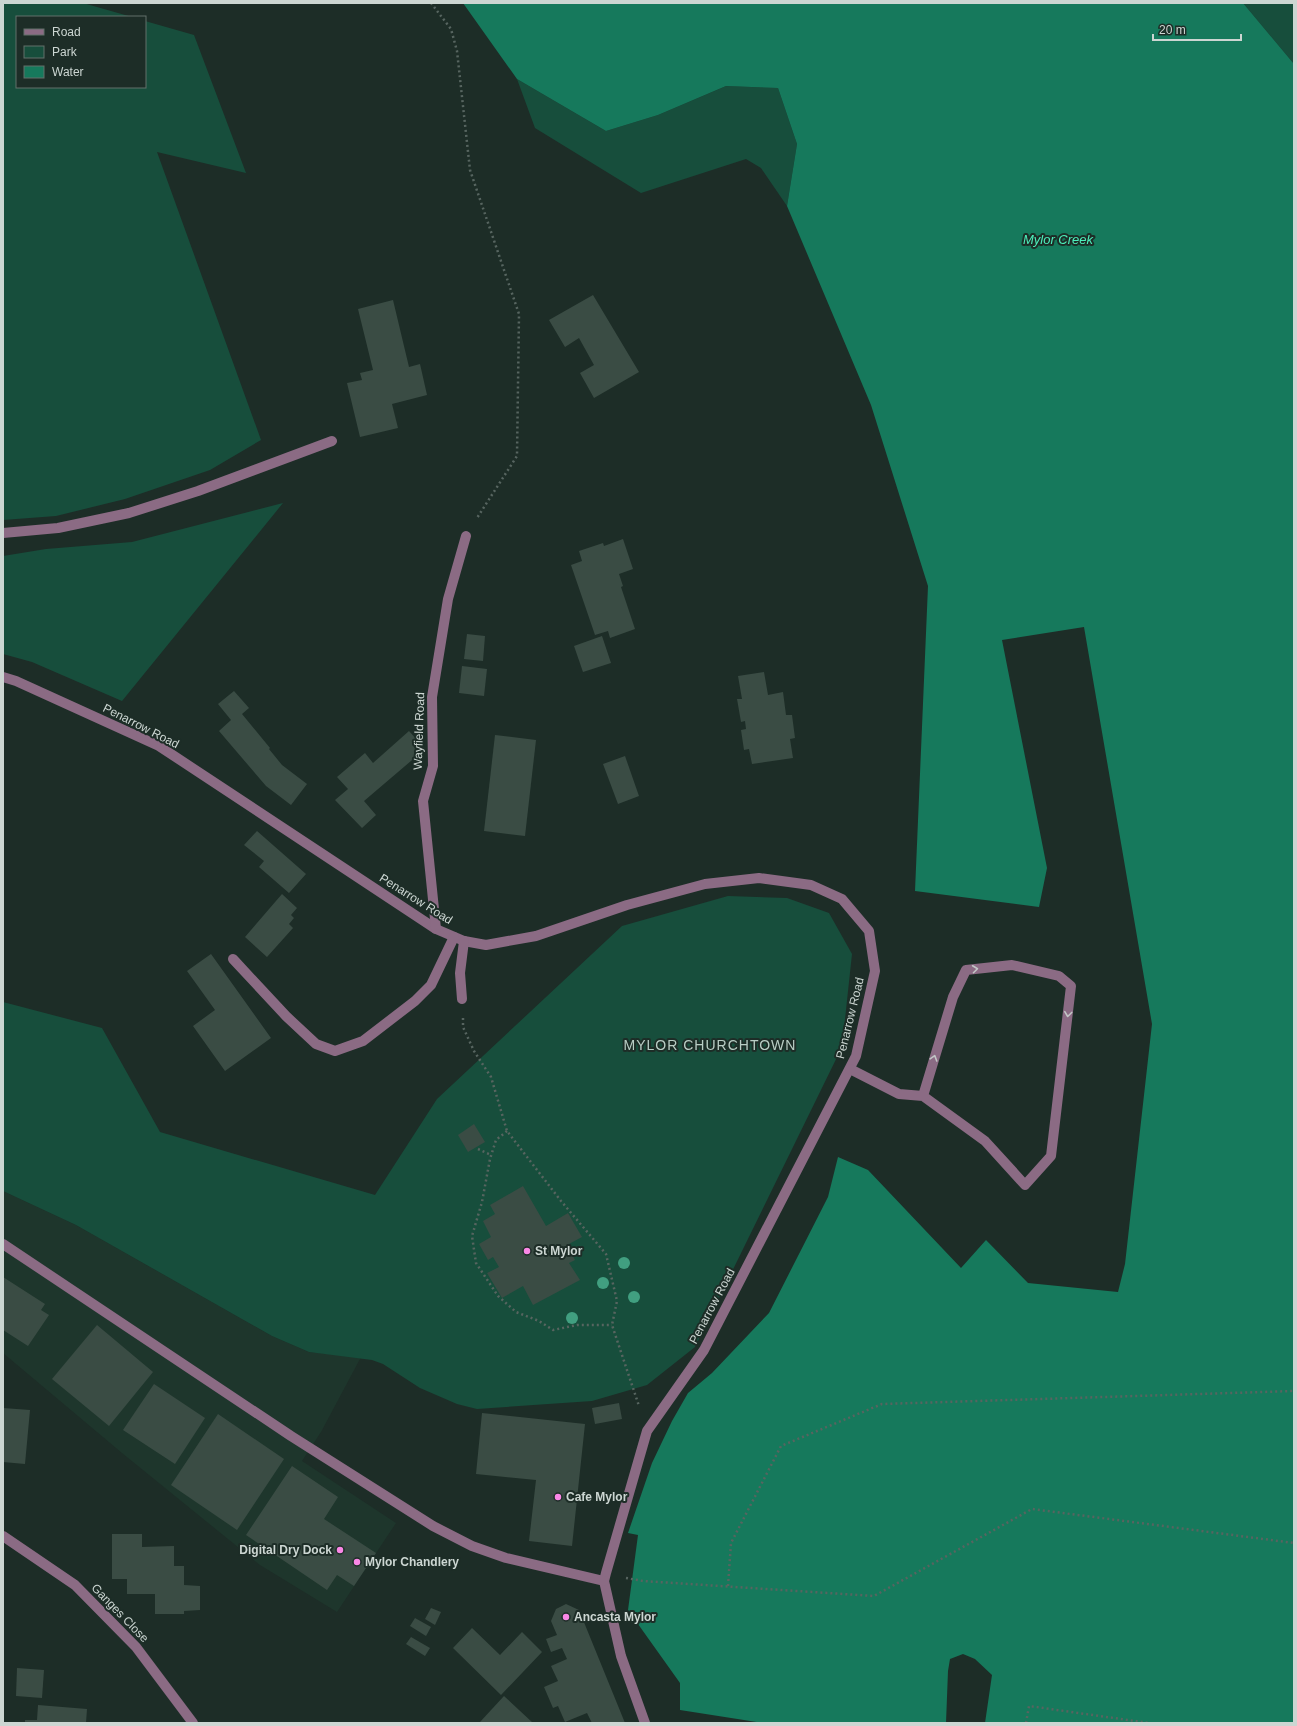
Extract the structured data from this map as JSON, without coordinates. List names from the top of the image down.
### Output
{
  "streets": {
    "street": ["Penarrow Road", "Wayfield Road", "Ganges Close"]
  },
  "crossings": [
    ["Penarrow Road", "Wayfield Road"]
  ],
  "districts": ["MYLOR CHURCHTOWN"],
  "water": ["Mylor Creek"],
  "places": [
    "St Mylor",
    "Cafe Mylor",
    "Digital Dry Dock",
    "Mylor Chandlery",
    "Ancasta Mylor"
  ],
  "legend": ["Road", "Park", "Water"],
  "scale_bar": "20 m"
}
